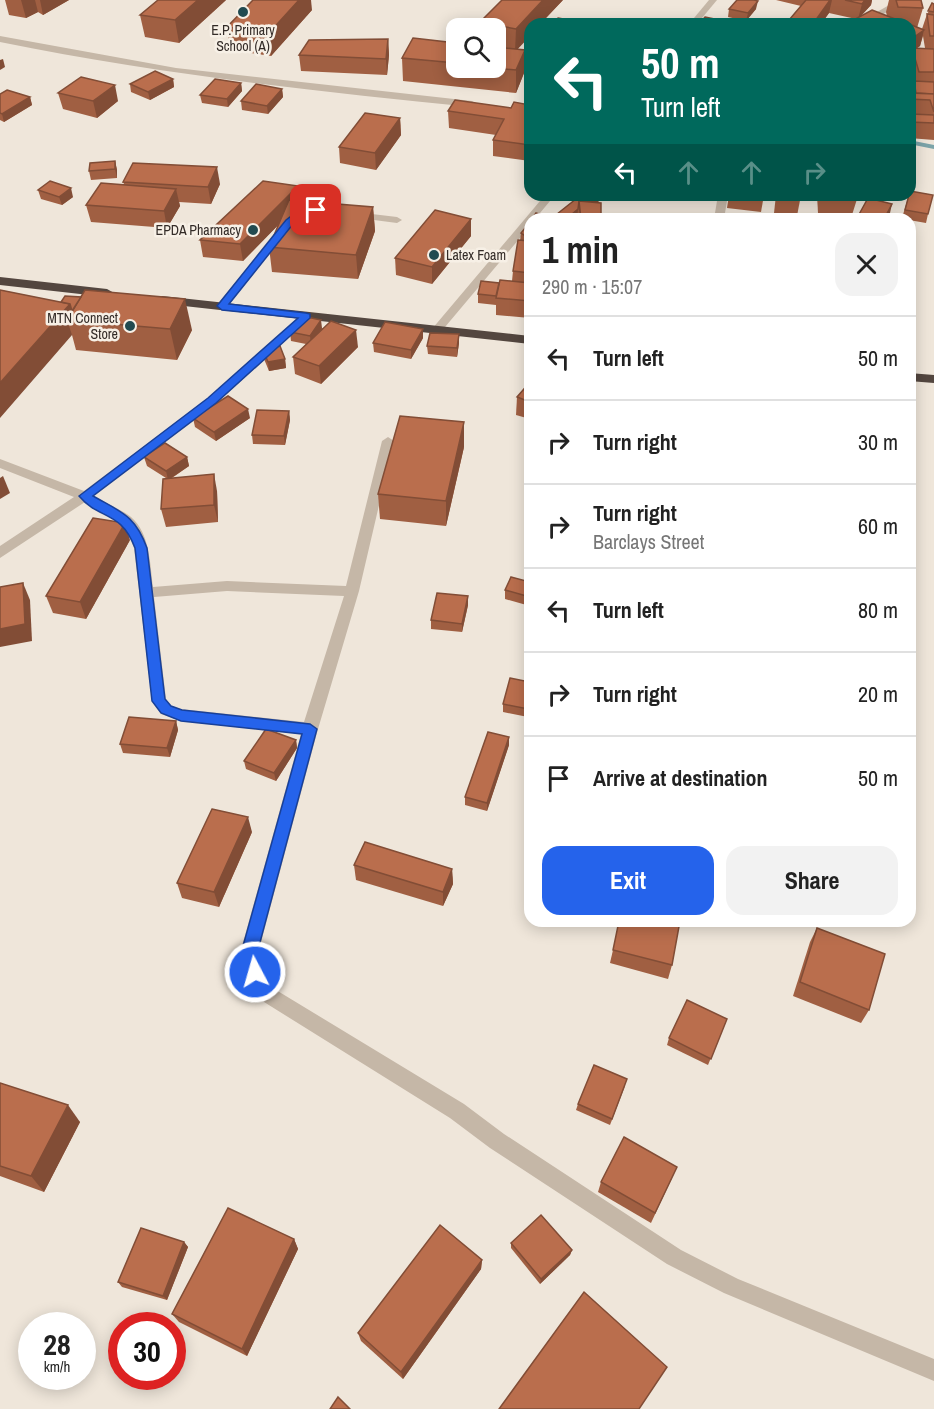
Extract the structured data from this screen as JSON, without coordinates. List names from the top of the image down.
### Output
{
  "places": [
    "E.P. Primary School (A)",
    "EPDA Pharmacy",
    "Latex Foam",
    "MTN Connect Store"
  ],
  "page": {
    "turn": ["50 m", "Turn left"],
    "heading": ["1 min", "290 m · 15:07"],
    "list": [
      {
        "name": "Turn left",
        "value": "50 m"
      },
      {
        "name": "Turn right",
        "value": "30 m"
      },
      {
        "name": "Turn right",
        "note": "Barclays Street",
        "value": "60 m"
      },
      {
        "name": "Turn left",
        "value": "80 m"
      },
      {
        "name": "Turn right",
        "value": "20 m"
      },
      {
        "name": "Arrive at destination",
        "value": "50 m"
      }
    ],
    "buttons": ["Exit", "Share"],
    "speed": "28 km/h",
    "limit": "30"
  }
}
